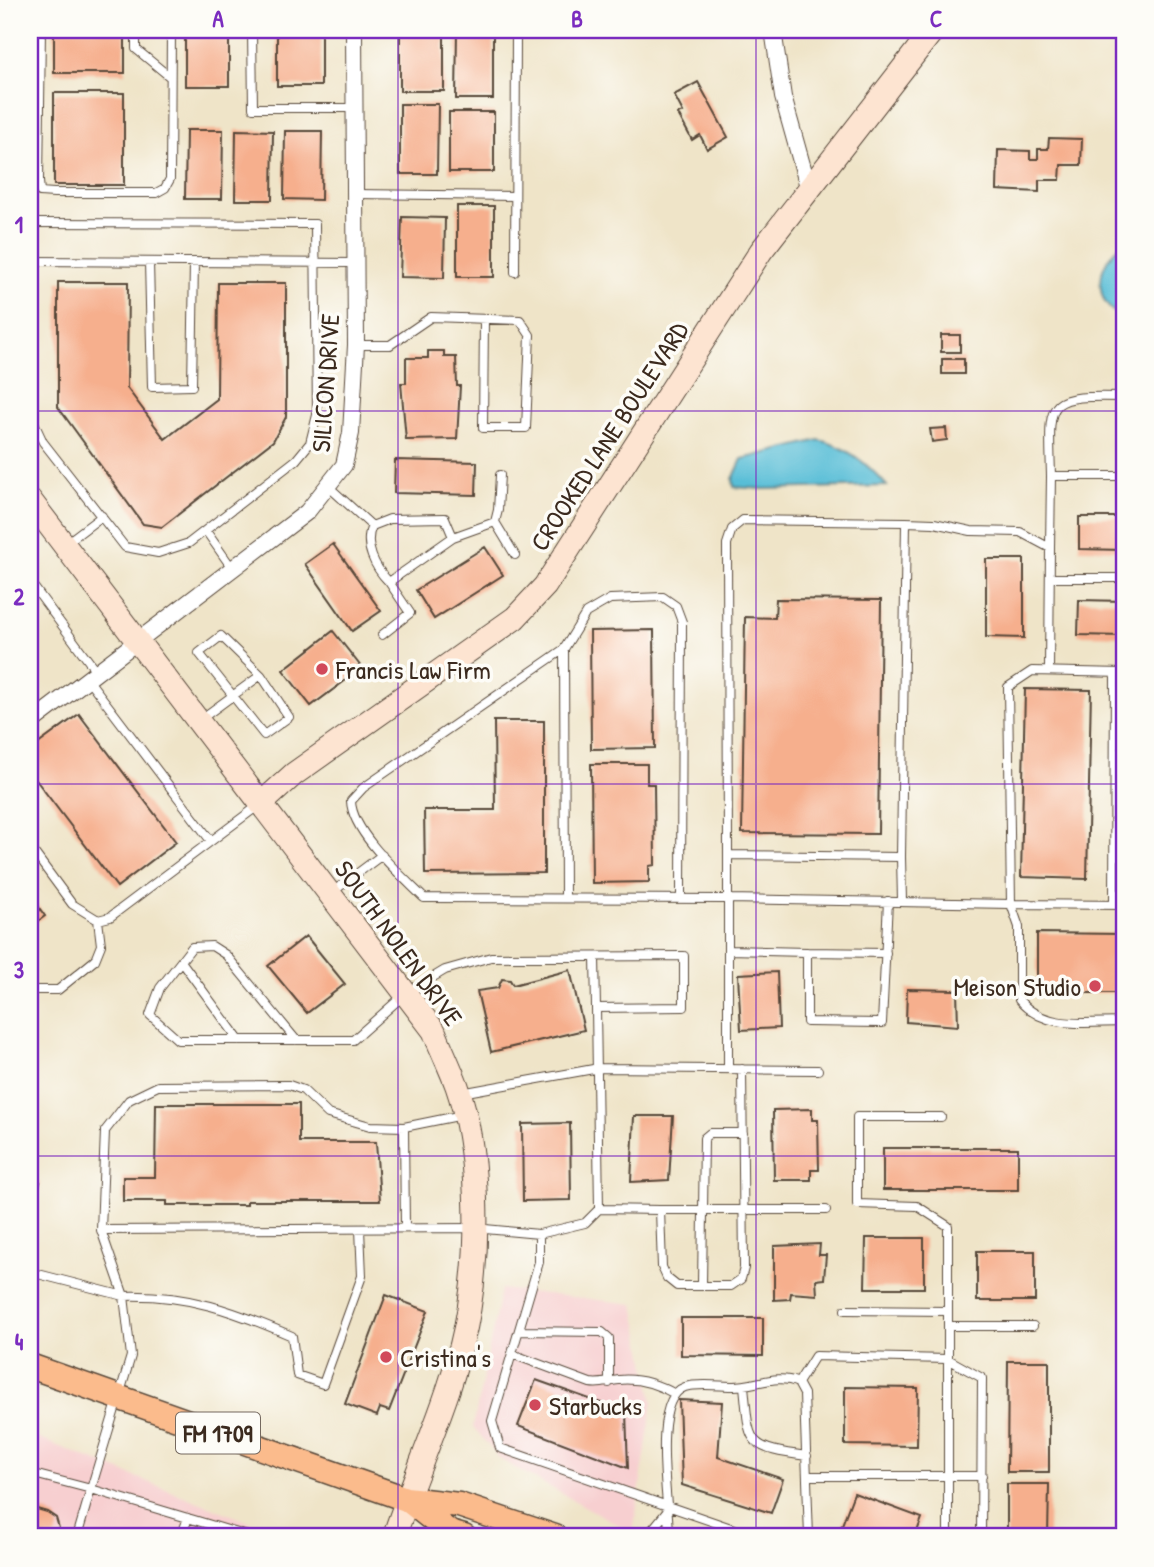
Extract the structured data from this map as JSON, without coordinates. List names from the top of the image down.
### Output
{
  "streets": {
    "main road": ["FM 1709"],
    "street": ["SILICON DRIVE", "CROOKED LANE BOULEVARD", "SOUTH NOLEN DRIVE"]
  },
  "crossings": [
    ["SILICON DRIVE", "SOUTH NOLEN DRIVE"],
    ["CROOKED LANE BOULEVARD", "SOUTH NOLEN DRIVE"],
    ["SOUTH NOLEN DRIVE", "FM 1709"]
  ],
  "places": [
    "Francis Law Firm",
    "Meison Studio",
    "Cristina's",
    "Starbucks"
  ],
  "grid": {
    "columns": ["A", "B", "C"],
    "rows": [
      "1",
      "2",
      "3",
      "4"
    ]
  }
}
